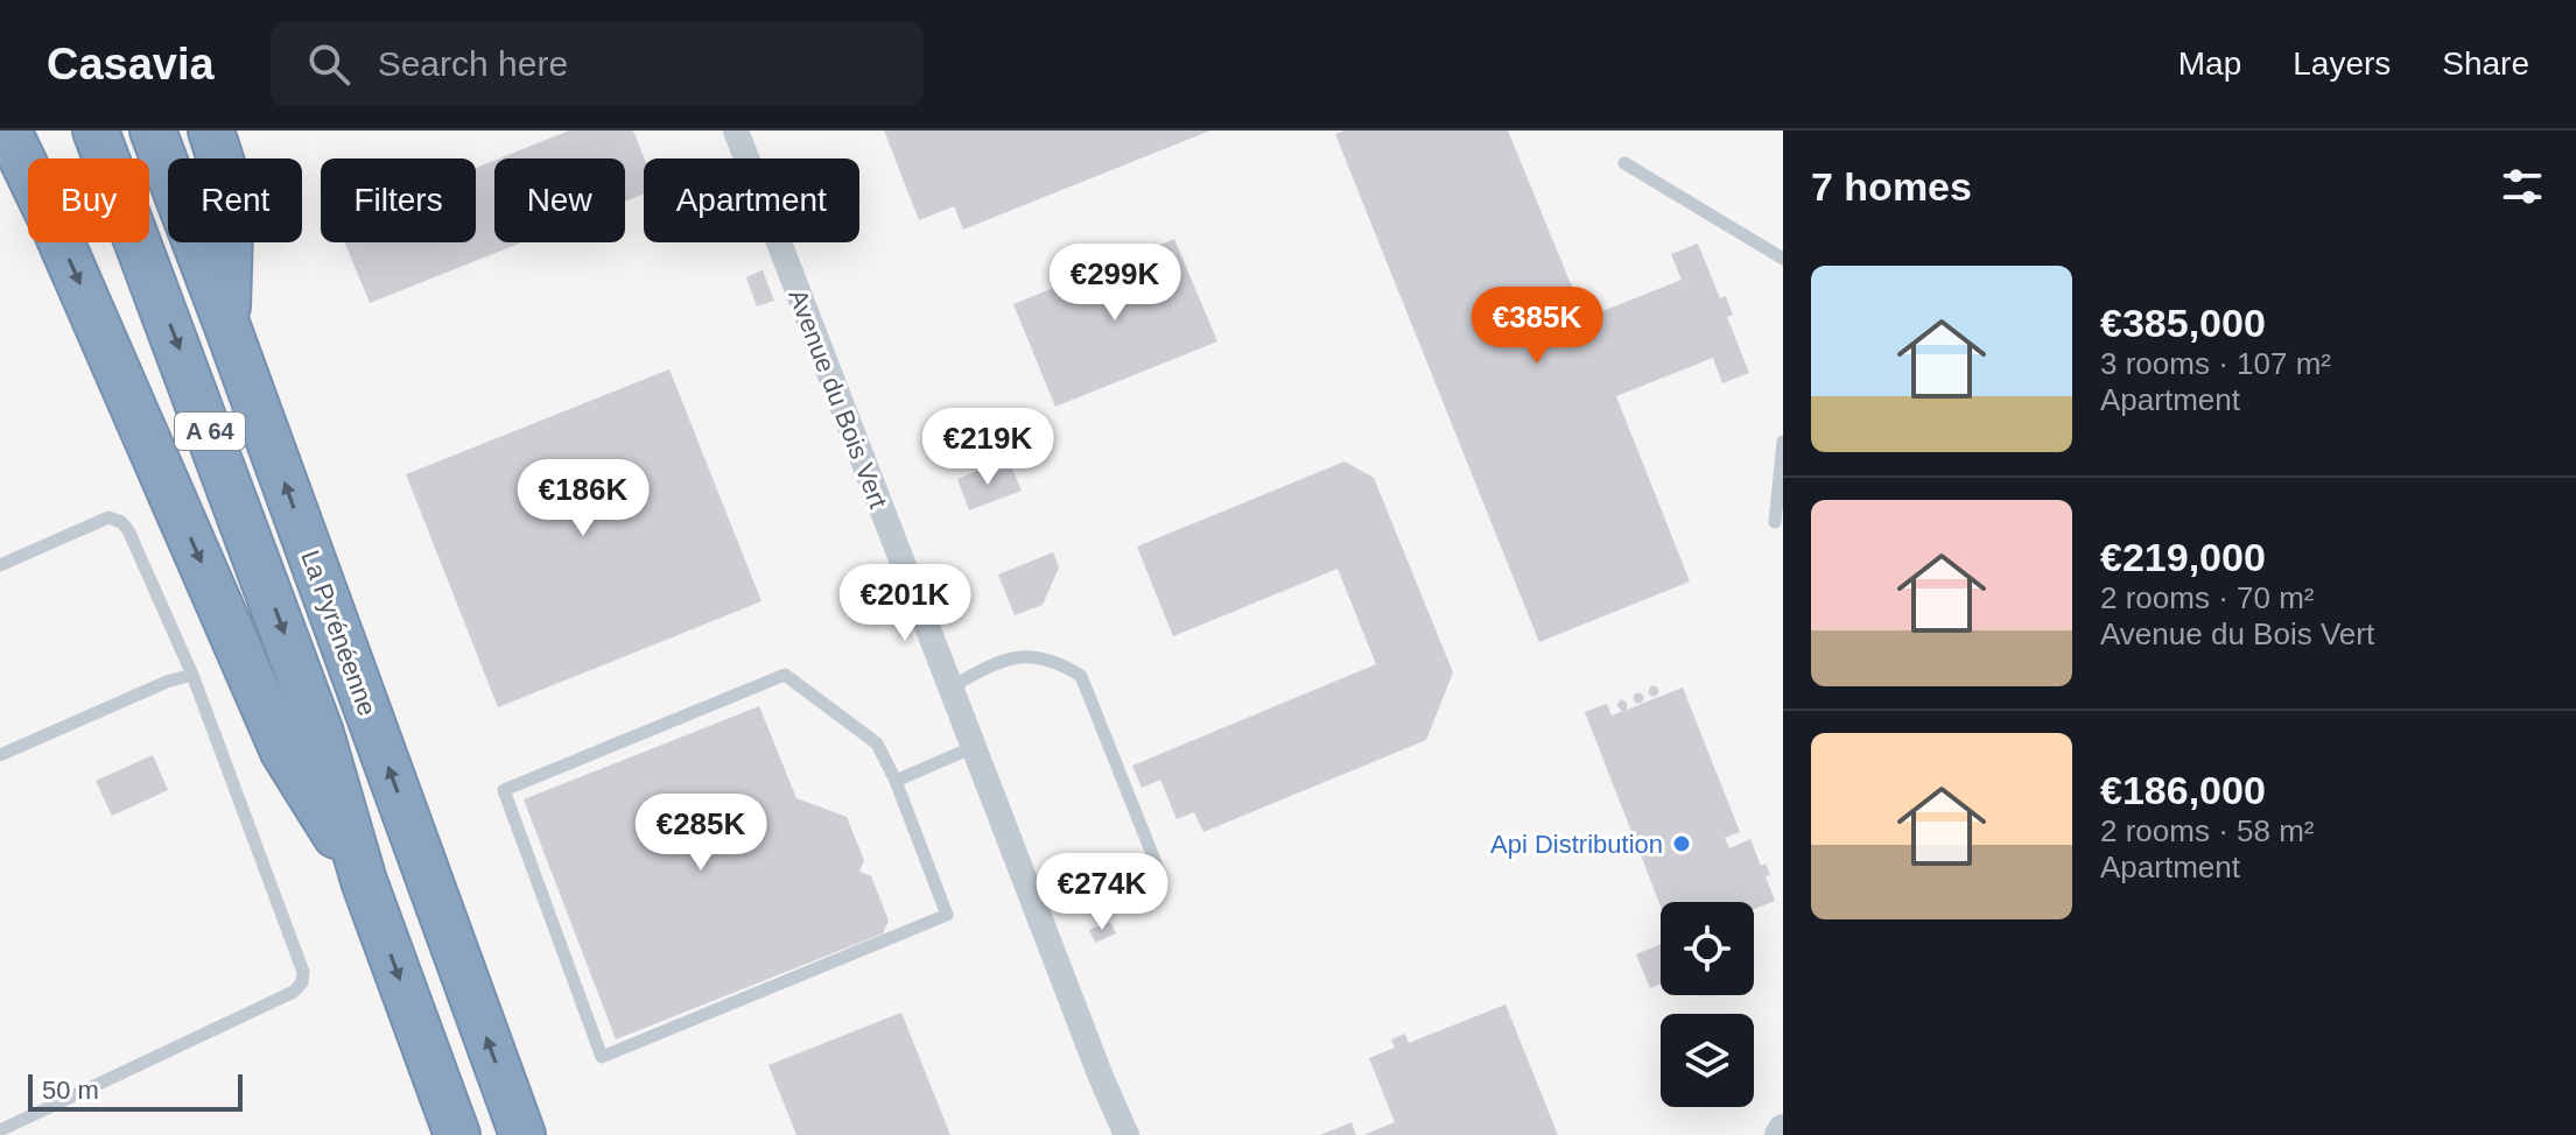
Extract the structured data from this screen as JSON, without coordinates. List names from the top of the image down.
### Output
{
  "streets": {
    "highway": ["A 64", "La Pyrénéenne"],
    "street": ["Avenue du Bois Vert"]
  },
  "places": ["Api Distribution"],
  "scale_bar": "50 m",
  "page": {
    "header": "Casavia",
    "search": "Search here",
    "nav": ["Map", "Layers", "Share"],
    "heading": "7 homes",
    "chip": [
      "Buy",
      "Rent",
      "Filters",
      "New",
      "Apartment"
    ],
    "list": [
      {
        "name": "€385,000",
        "note": "3 rooms · 107 m² · Apartment"
      },
      {
        "name": "€219,000",
        "note": "2 rooms · 70 m² · Avenue du Bois Vert"
      },
      {
        "name": "€186,000",
        "note": "2 rooms · 58 m² · Apartment"
      }
    ],
    "price": [
      "€299K",
      "€385K",
      "€219K",
      "€186K",
      "€201K",
      "€285K",
      "€274K"
    ],
    "scale": "50 m"
  }
}
